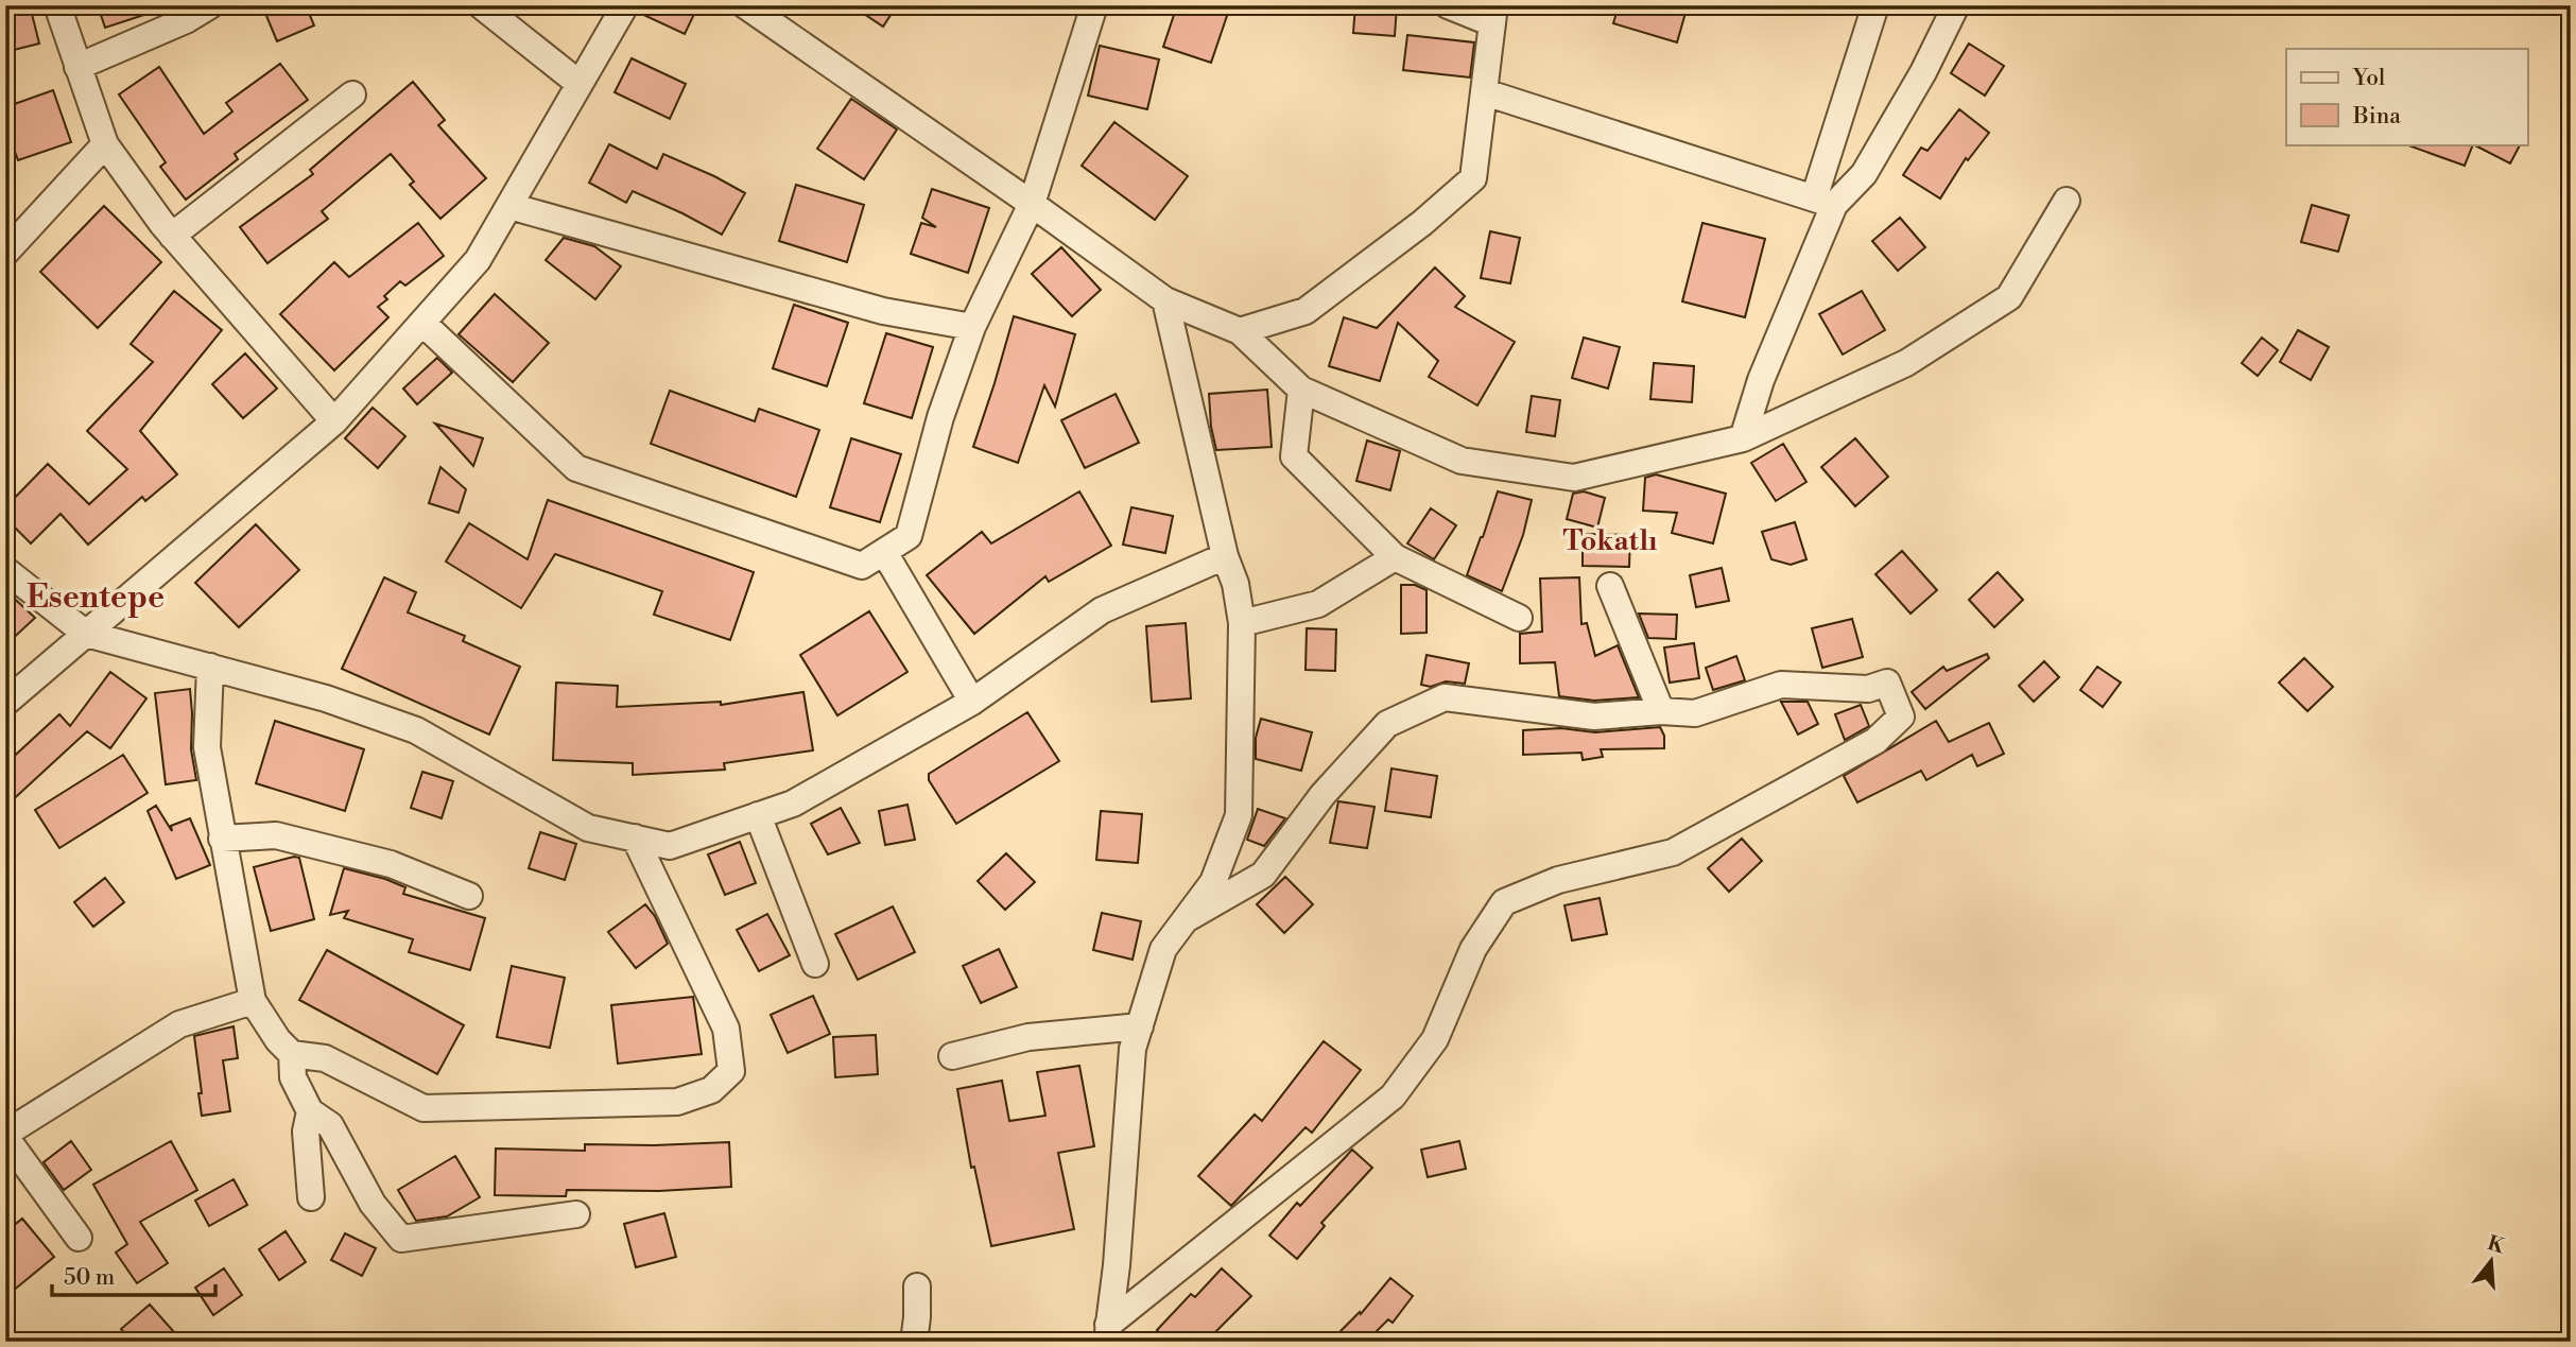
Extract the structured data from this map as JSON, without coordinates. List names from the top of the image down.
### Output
{
  "districts": ["Tokatlı", "Esentepe"],
  "legend": ["Yol", "Bina"],
  "scale_bar": "50 m",
  "north": "top"
}
